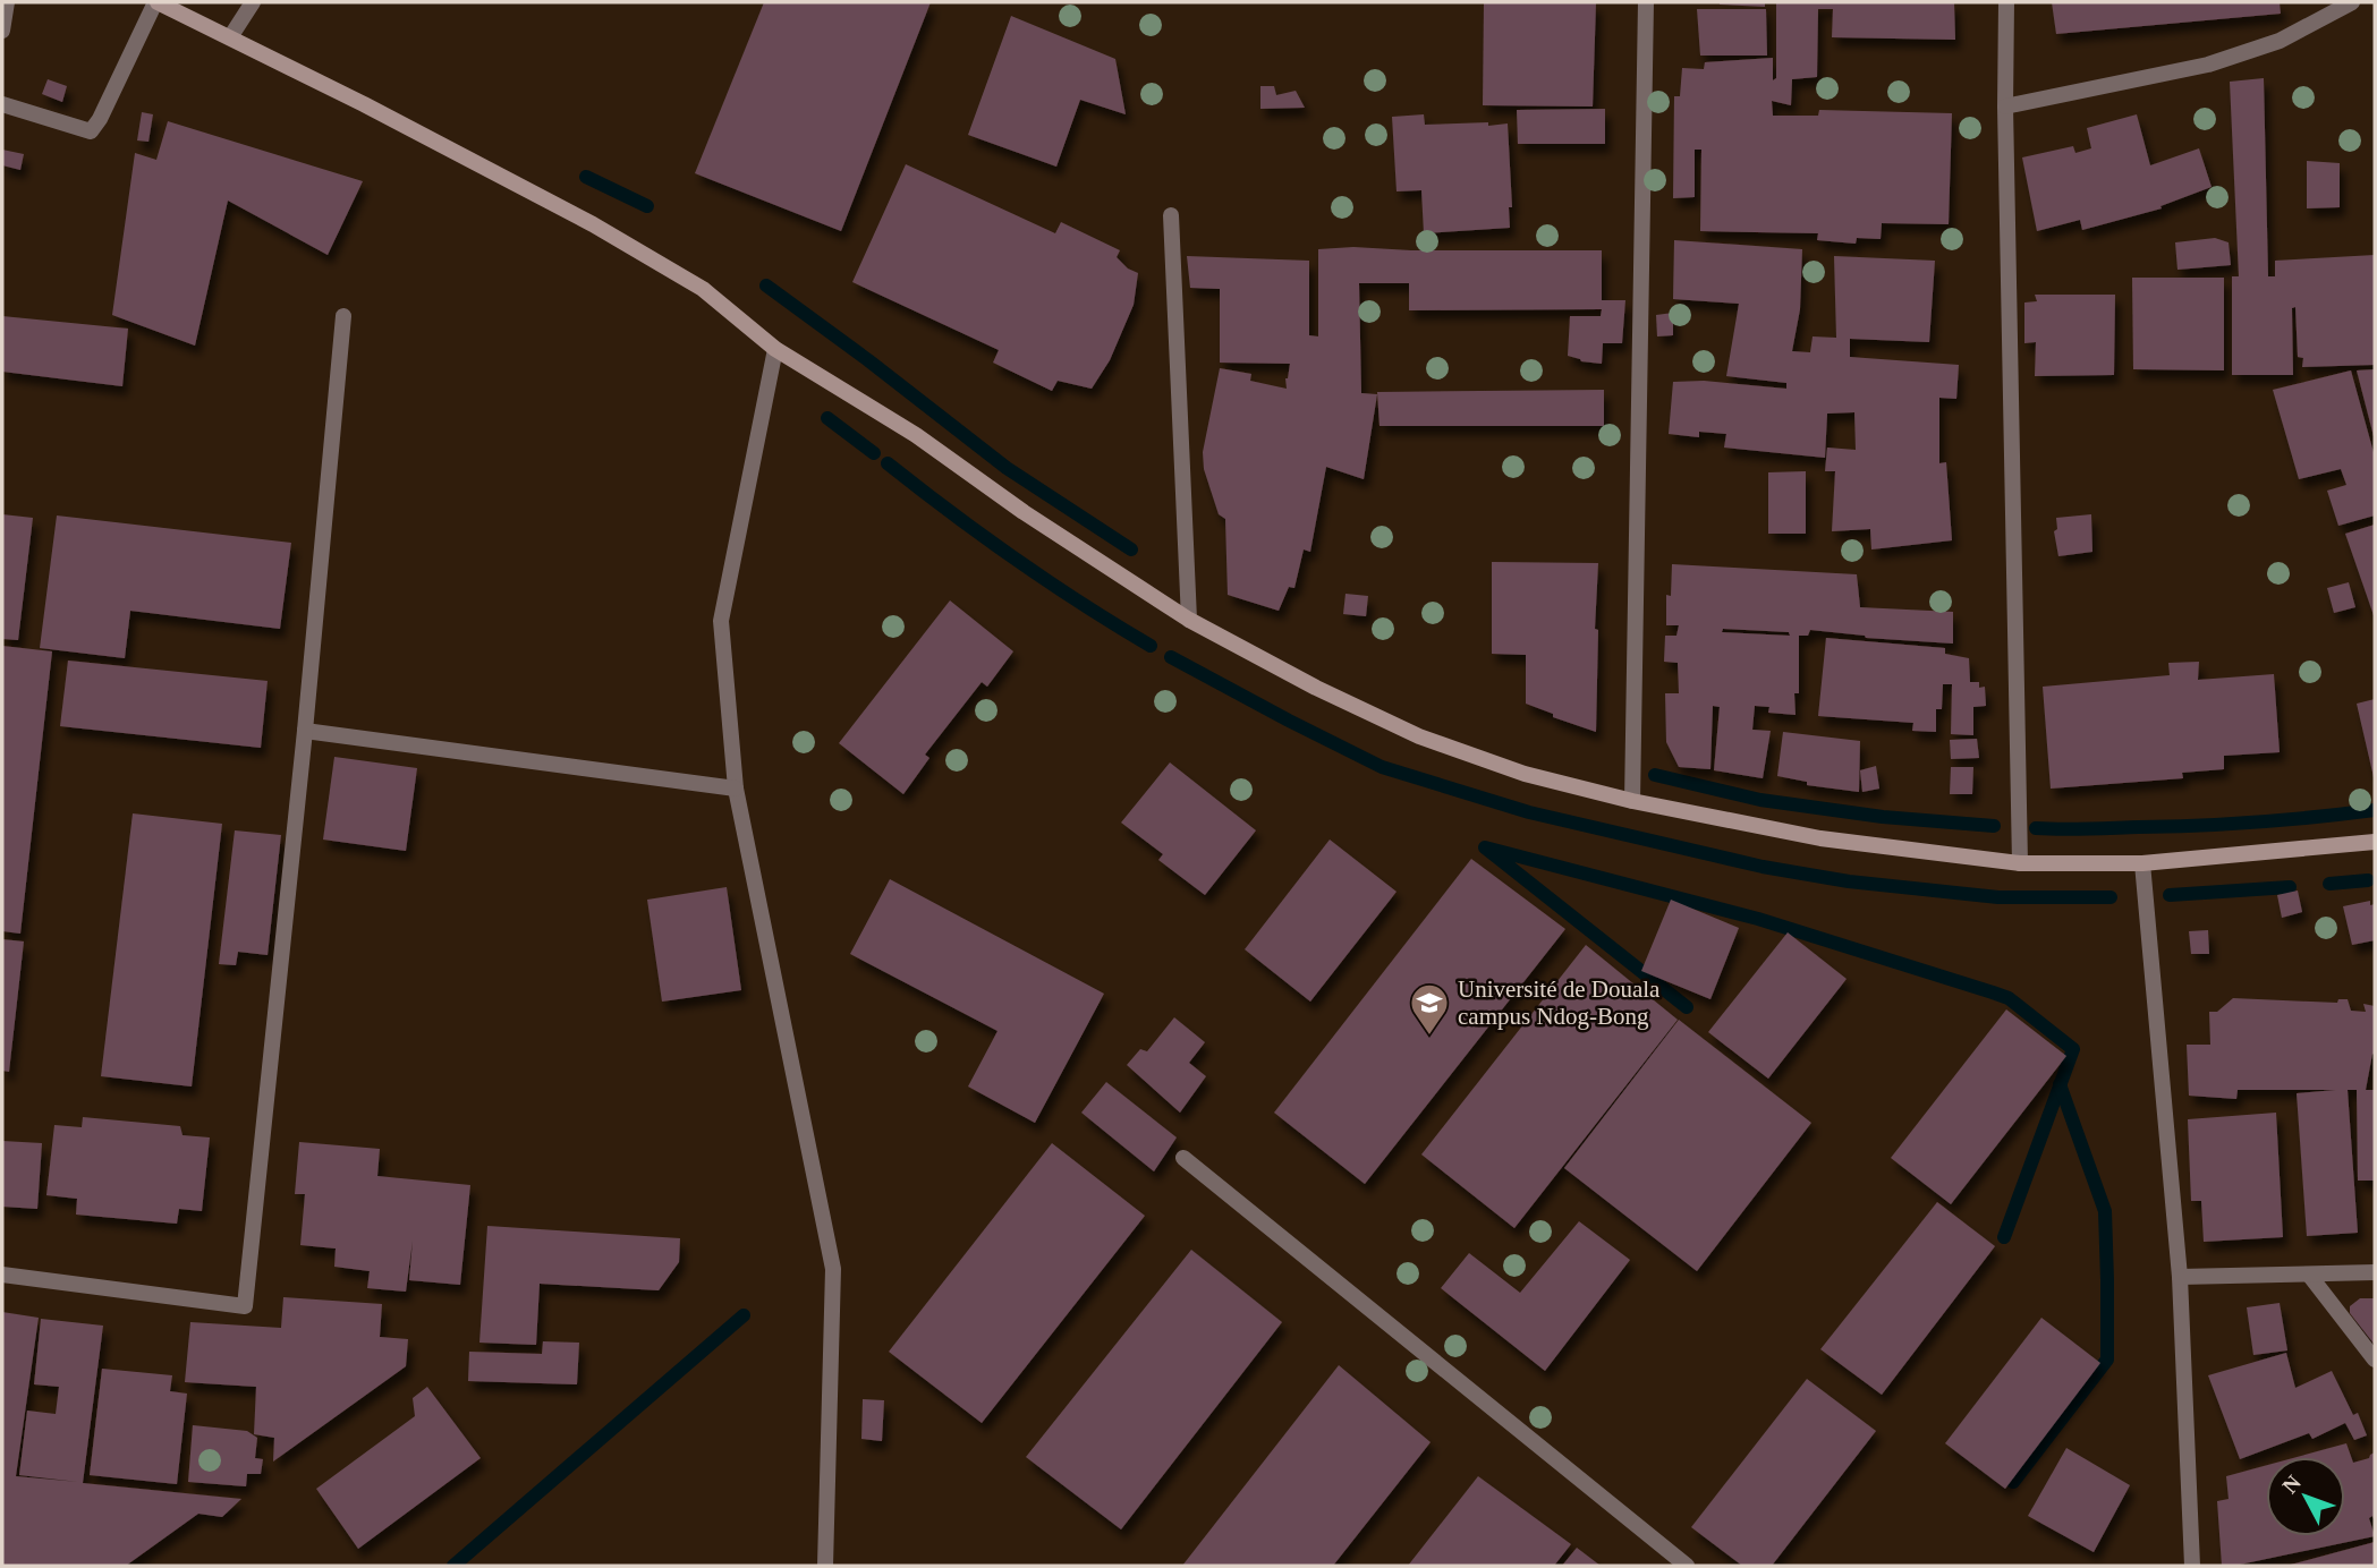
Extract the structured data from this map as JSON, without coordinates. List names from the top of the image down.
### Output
{
  "places": {
    "school or university": ["Université de Douala campus Ndog-Bong"]
  },
  "north": "top left"
}
